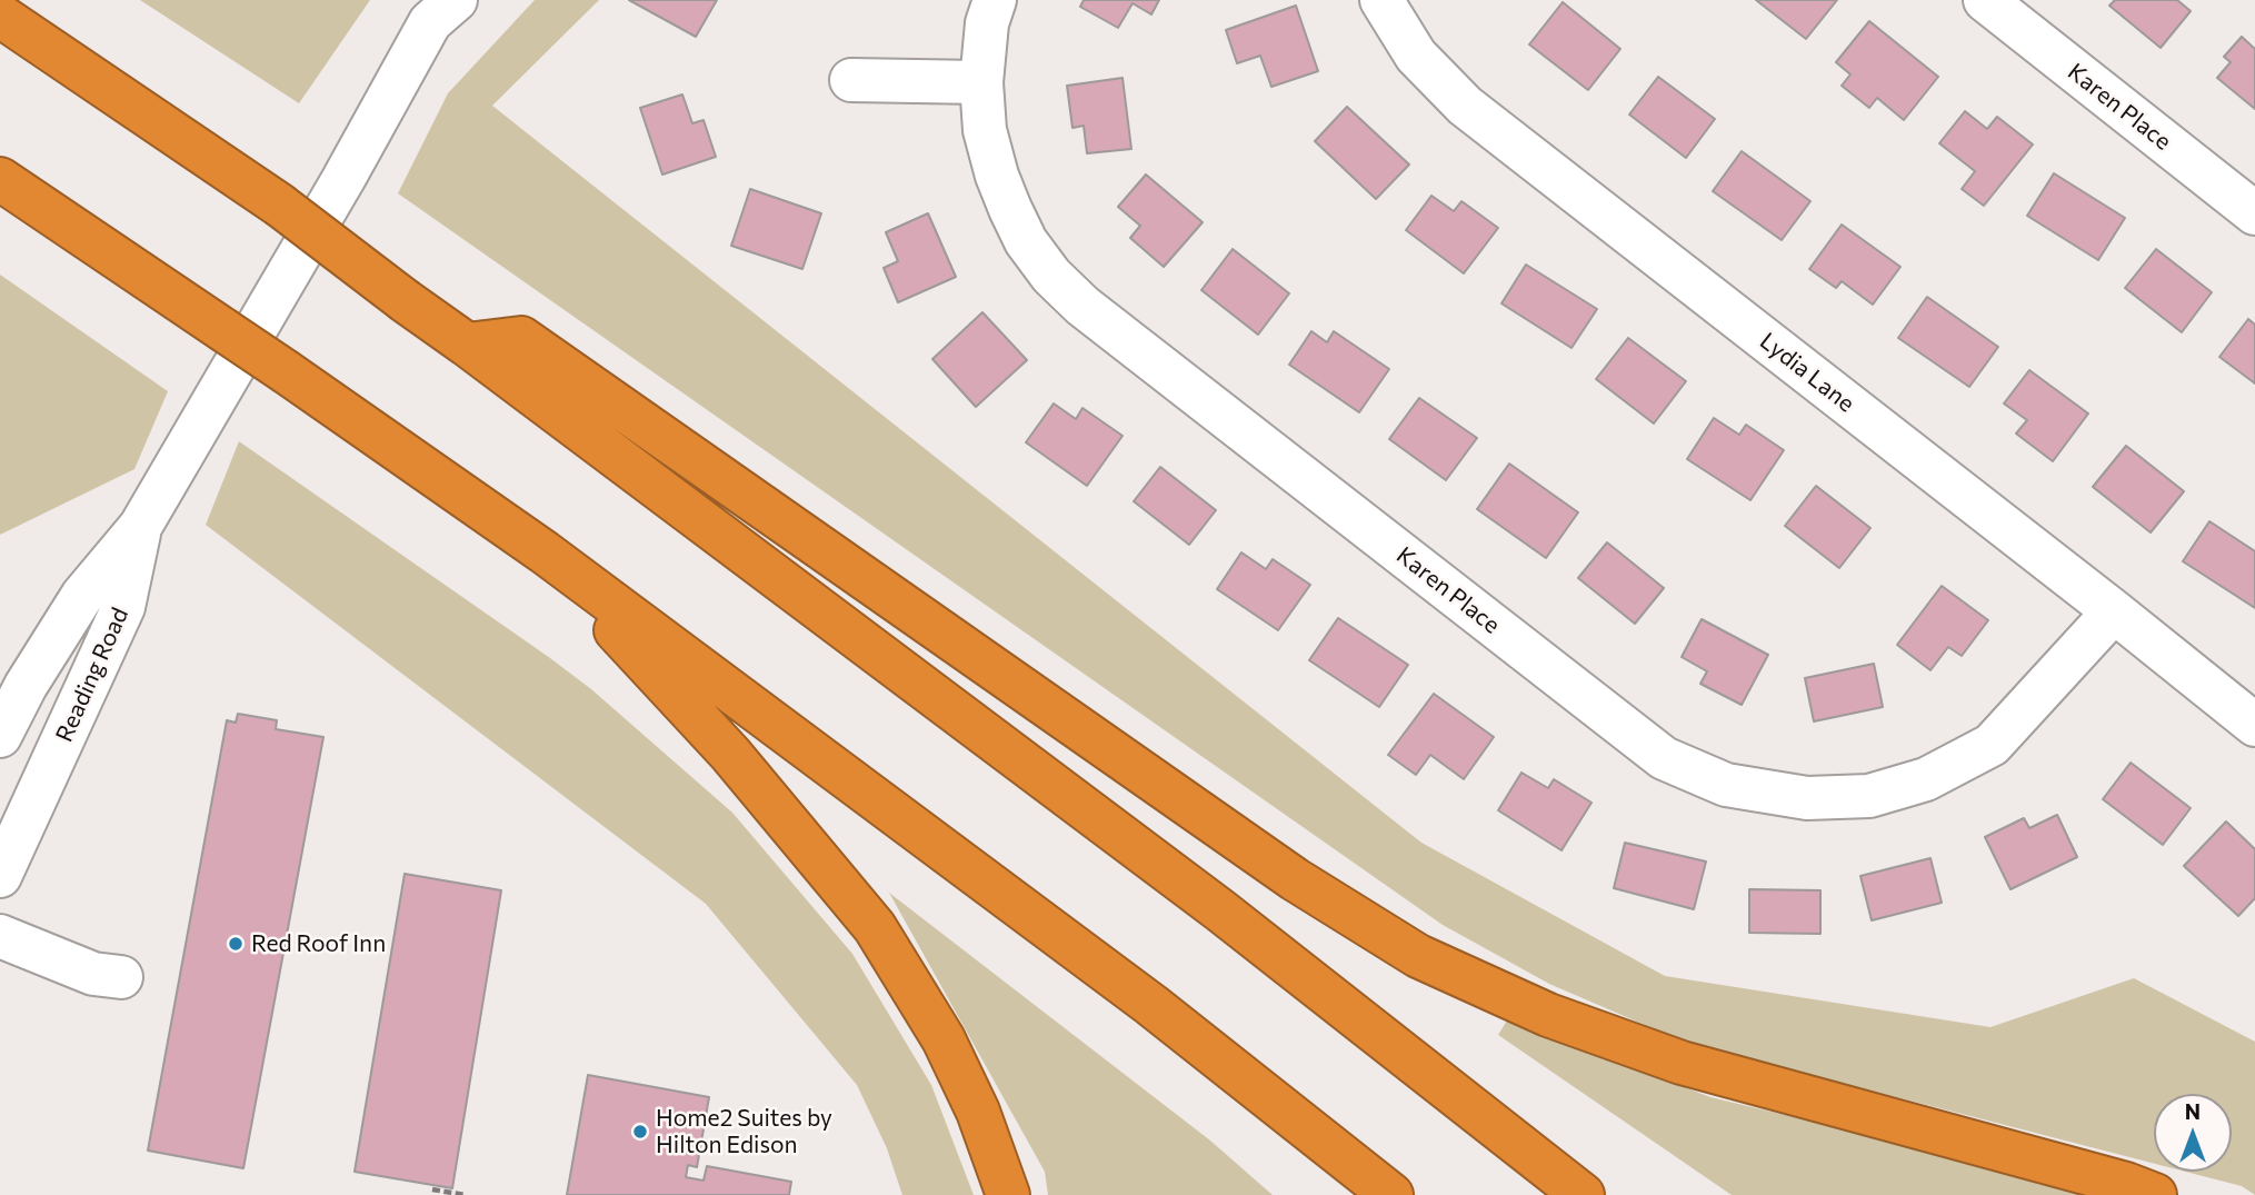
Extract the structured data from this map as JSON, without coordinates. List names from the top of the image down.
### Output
{
  "streets": {
    "street": ["Karen Place", "Lydia Lane", "Reading Road"]
  },
  "crossings": [
    ["Karen Place", "Lydia Lane"]
  ],
  "places": ["Red Roof Inn", "Home2 Suites by Hilton Edison"],
  "north": "top"
}
